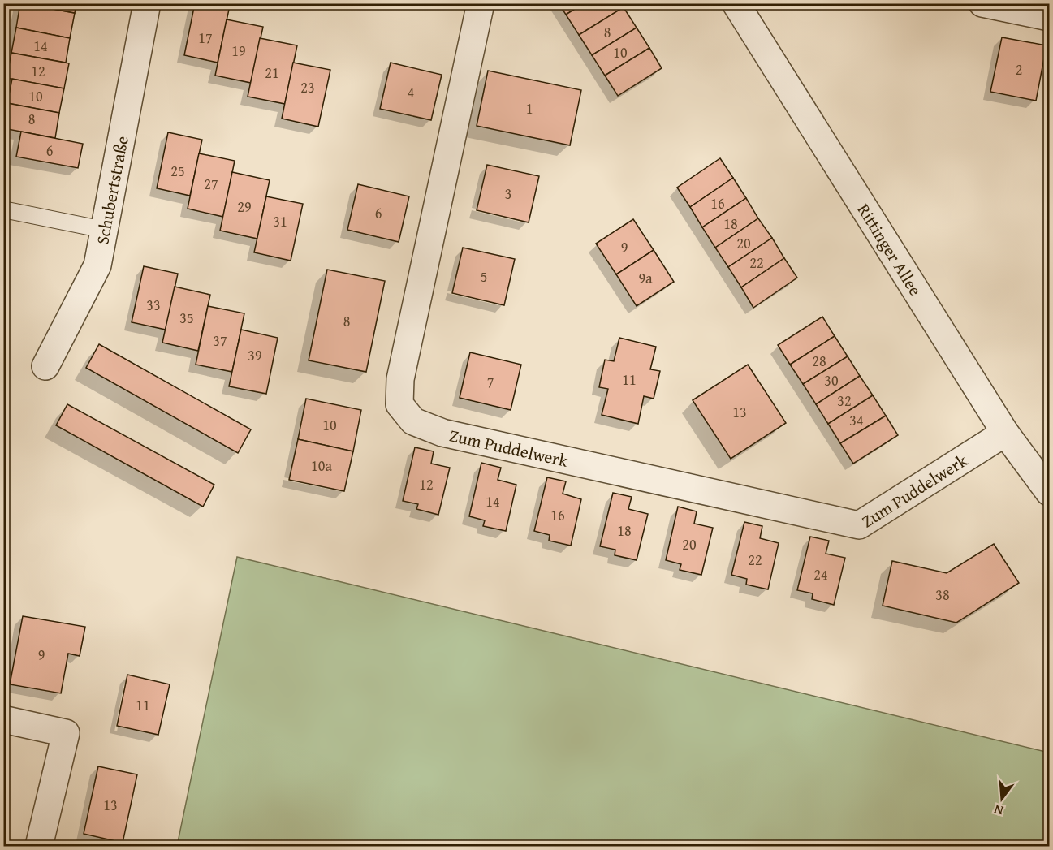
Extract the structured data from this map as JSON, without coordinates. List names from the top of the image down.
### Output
{
  "streets": {
    "street": ["Schubertstraße", "Rittinger Allee", "Zum Puddelwerk"]
  },
  "crossings": [
    ["Rittinger Allee", "Zum Puddelwerk"]
  ],
  "house_numbers": [
    "8",
    "17",
    "14",
    "19",
    "10",
    "2",
    "12",
    "21",
    "23",
    "4",
    "10",
    "1",
    "8",
    "6",
    "25",
    "27",
    "3",
    "16",
    "29",
    "6",
    "31",
    "18",
    "20",
    "9",
    "22",
    "5",
    "9a",
    "33",
    "35",
    "8",
    "37",
    "39",
    "28",
    "11",
    "30",
    "7",
    "32",
    "13",
    "34",
    "10",
    "10a",
    "12",
    "14",
    "16",
    "18",
    "20",
    "22",
    "24",
    "38",
    "9",
    "11",
    "13"
  ],
  "north": "bottom"
}
